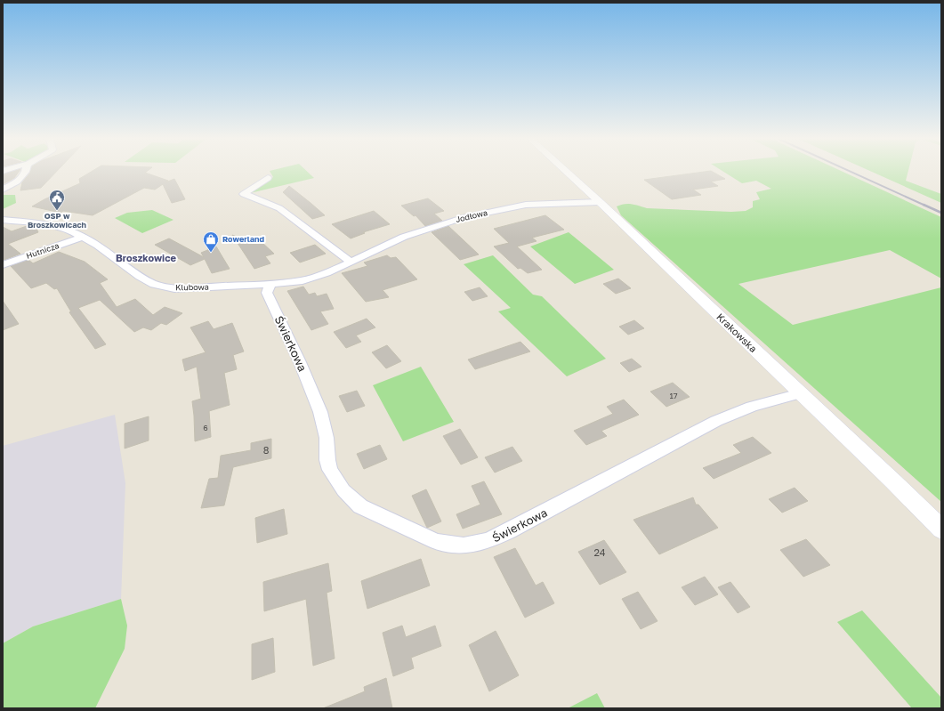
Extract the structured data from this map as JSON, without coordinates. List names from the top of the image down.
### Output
{
  "streets": {
    "street": [
      "Jodłowa",
      "Hutnicza",
      "Klubowa",
      "Krakowska",
      "Świerkowa"
    ]
  },
  "crossings": [
    ["Jodłowa", "Klubowa"],
    ["Jodłowa", "Krakowska"],
    ["Jodłowa", "Świerkowa"],
    ["Hutnicza", "Klubowa"],
    ["Klubowa", "Świerkowa"],
    ["Krakowska", "Świerkowa"]
  ],
  "districts": ["Broszkowice"],
  "places": {
    "public building": ["OSP w Broszkowicach"],
    "shop": ["Rowerland"]
  },
  "house_numbers": [
    "17",
    "6",
    "8",
    "24"
  ]
}
